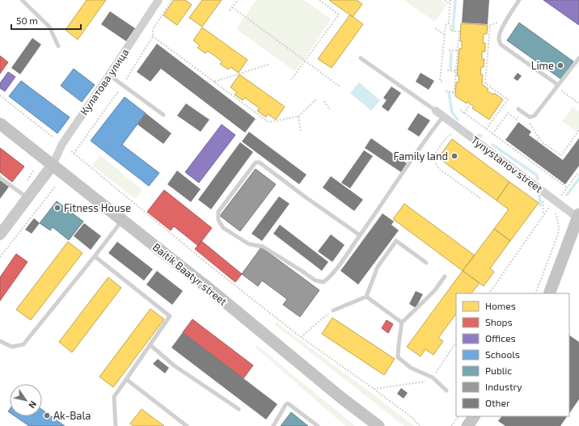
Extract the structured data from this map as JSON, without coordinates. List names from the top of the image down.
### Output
{
  "streets": {
    "main road": ["Baitik Baatyr street"],
    "street": ["Кулатова улица", "Tynystanov street"]
  },
  "crossings": [
    ["Кулатова улица", "Baitik Baatyr street"]
  ],
  "places": [
    "Lime",
    "Family land",
    "Fitness House",
    "Ak-Bala"
  ],
  "legend": [
    "Homes",
    "Shops",
    "Offices",
    "Schools",
    "Public",
    "Industry",
    "Other"
  ],
  "scale_bar": "50 m",
  "north": "bottom right"
}
